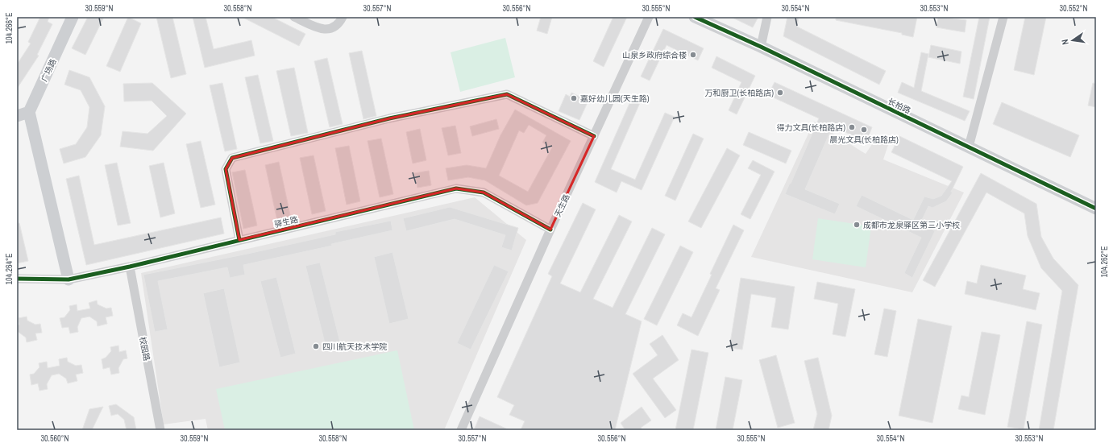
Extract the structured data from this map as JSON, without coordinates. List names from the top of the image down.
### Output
{
  "streets": {
    "street": [
      "广场路",
      "长柏路",
      "天生路",
      "驿生路",
      "校园路"
    ]
  },
  "crossings": [
    ["天生路", "驿生路"],
    ["驿生路", "校园路"]
  ],
  "places": [
    "山泉乡政府综合楼",
    "万和厨卫(长柏路店)",
    "嘉好幼儿园(天生路)",
    "得力文具(长柏路店)",
    "晨光文具(长柏路店)",
    "成都市龙泉驿区第三小学校",
    "四川航天技术学院"
  ],
  "north": "left",
  "coordinates": [
    "30.559°N",
    "30.558°N",
    "30.557°N",
    "30.556°N",
    "30.555°N",
    "30.554°N",
    "30.553°N",
    "30.552°N",
    "104.266°E",
    "104.262°E",
    "104.264°E",
    "30.560°N"
  ]
}
